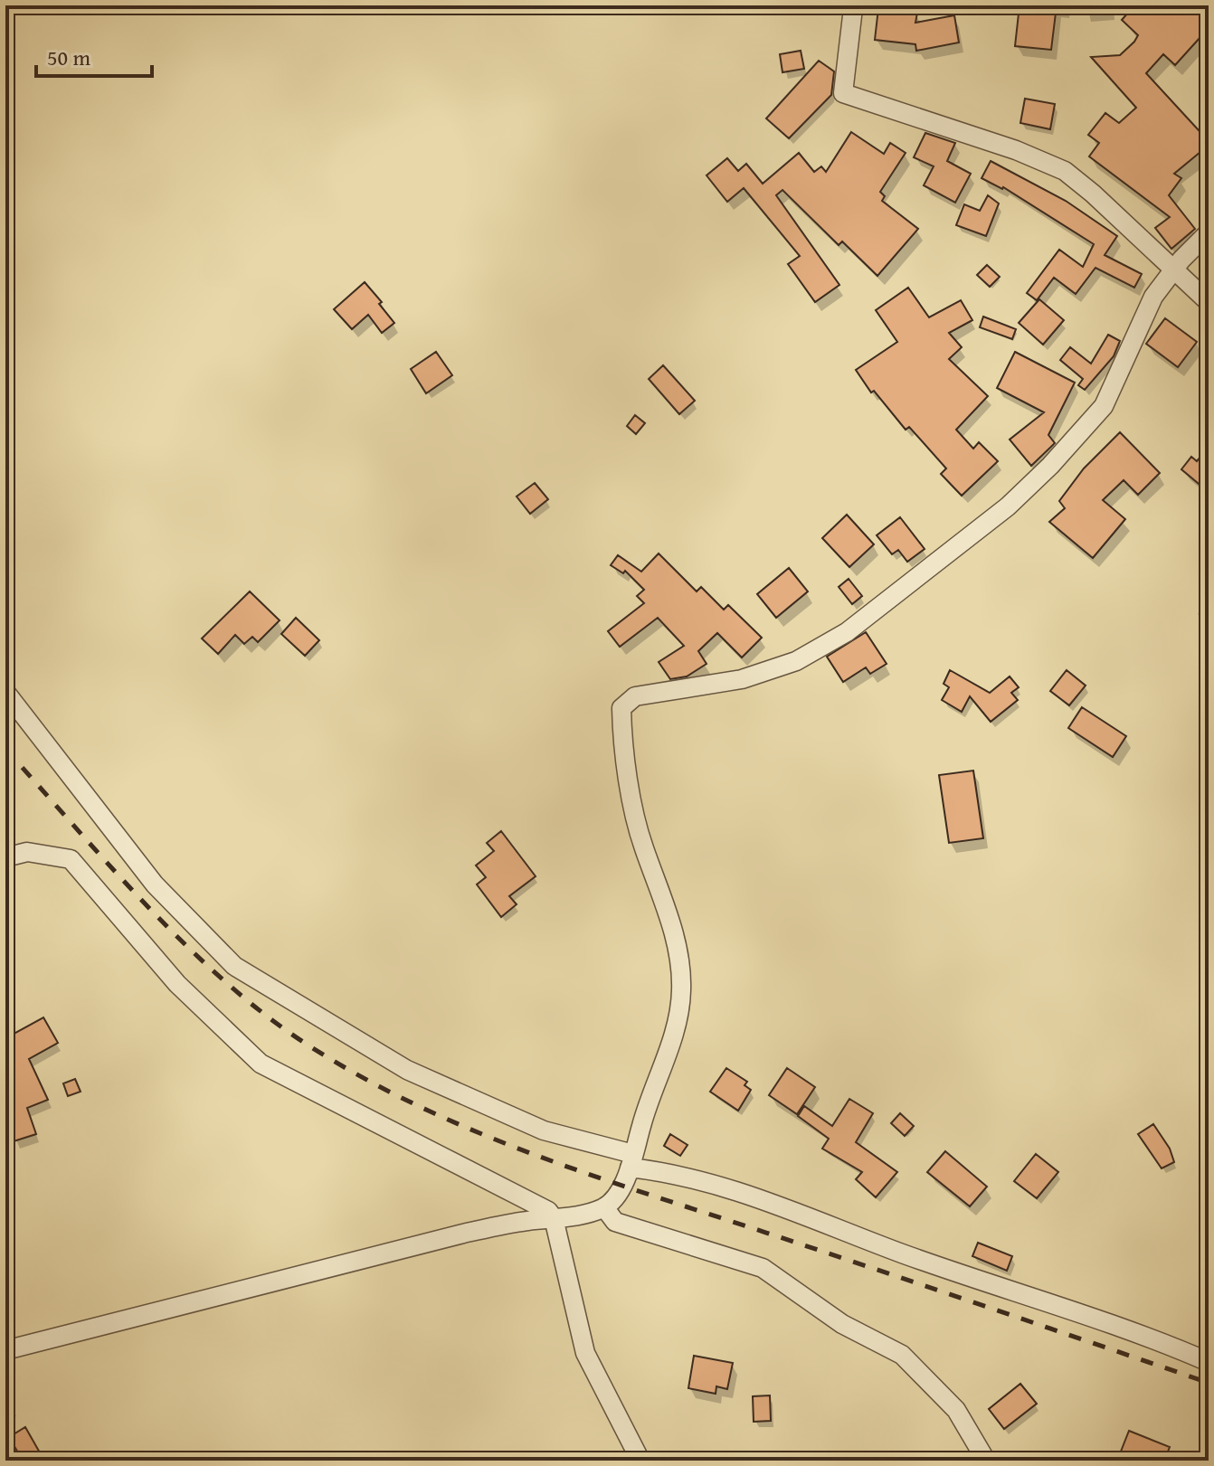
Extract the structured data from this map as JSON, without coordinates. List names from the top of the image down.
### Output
{
  "scale_bar": "50 m"
}
